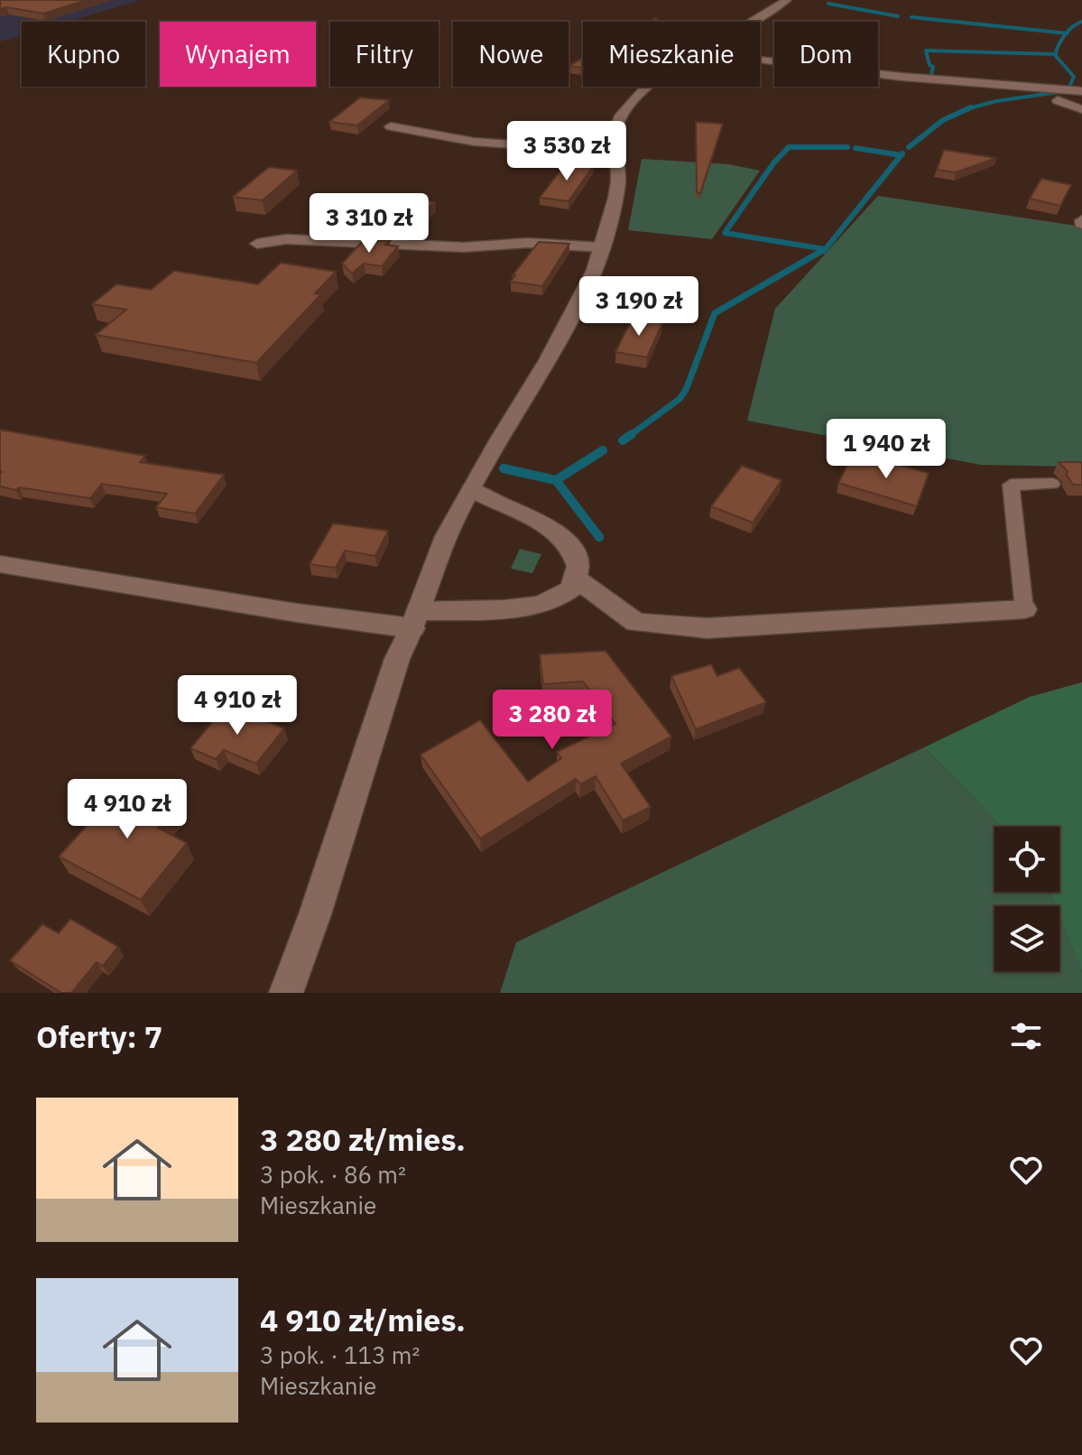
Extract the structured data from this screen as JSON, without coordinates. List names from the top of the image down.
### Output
{
  "page": {
    "chip": [
      "Kupno",
      "Wynajem",
      "Filtry",
      "Nowe",
      "Mieszkanie",
      "Dom"
    ],
    "price": [
      "3 530 zł",
      "3 310 zł",
      "3 190 zł",
      "1 940 zł",
      "4 910 zł",
      "3 280 zł",
      "4 910 zł"
    ],
    "heading": "Oferty: 7",
    "list": [
      {
        "name": "3 280 zł/mies.",
        "note": "3 pok. · 86 m² · Mieszkanie"
      },
      {
        "name": "4 910 zł/mies.",
        "note": "3 pok. · 113 m² · Mieszkanie"
      }
    ]
  }
}
